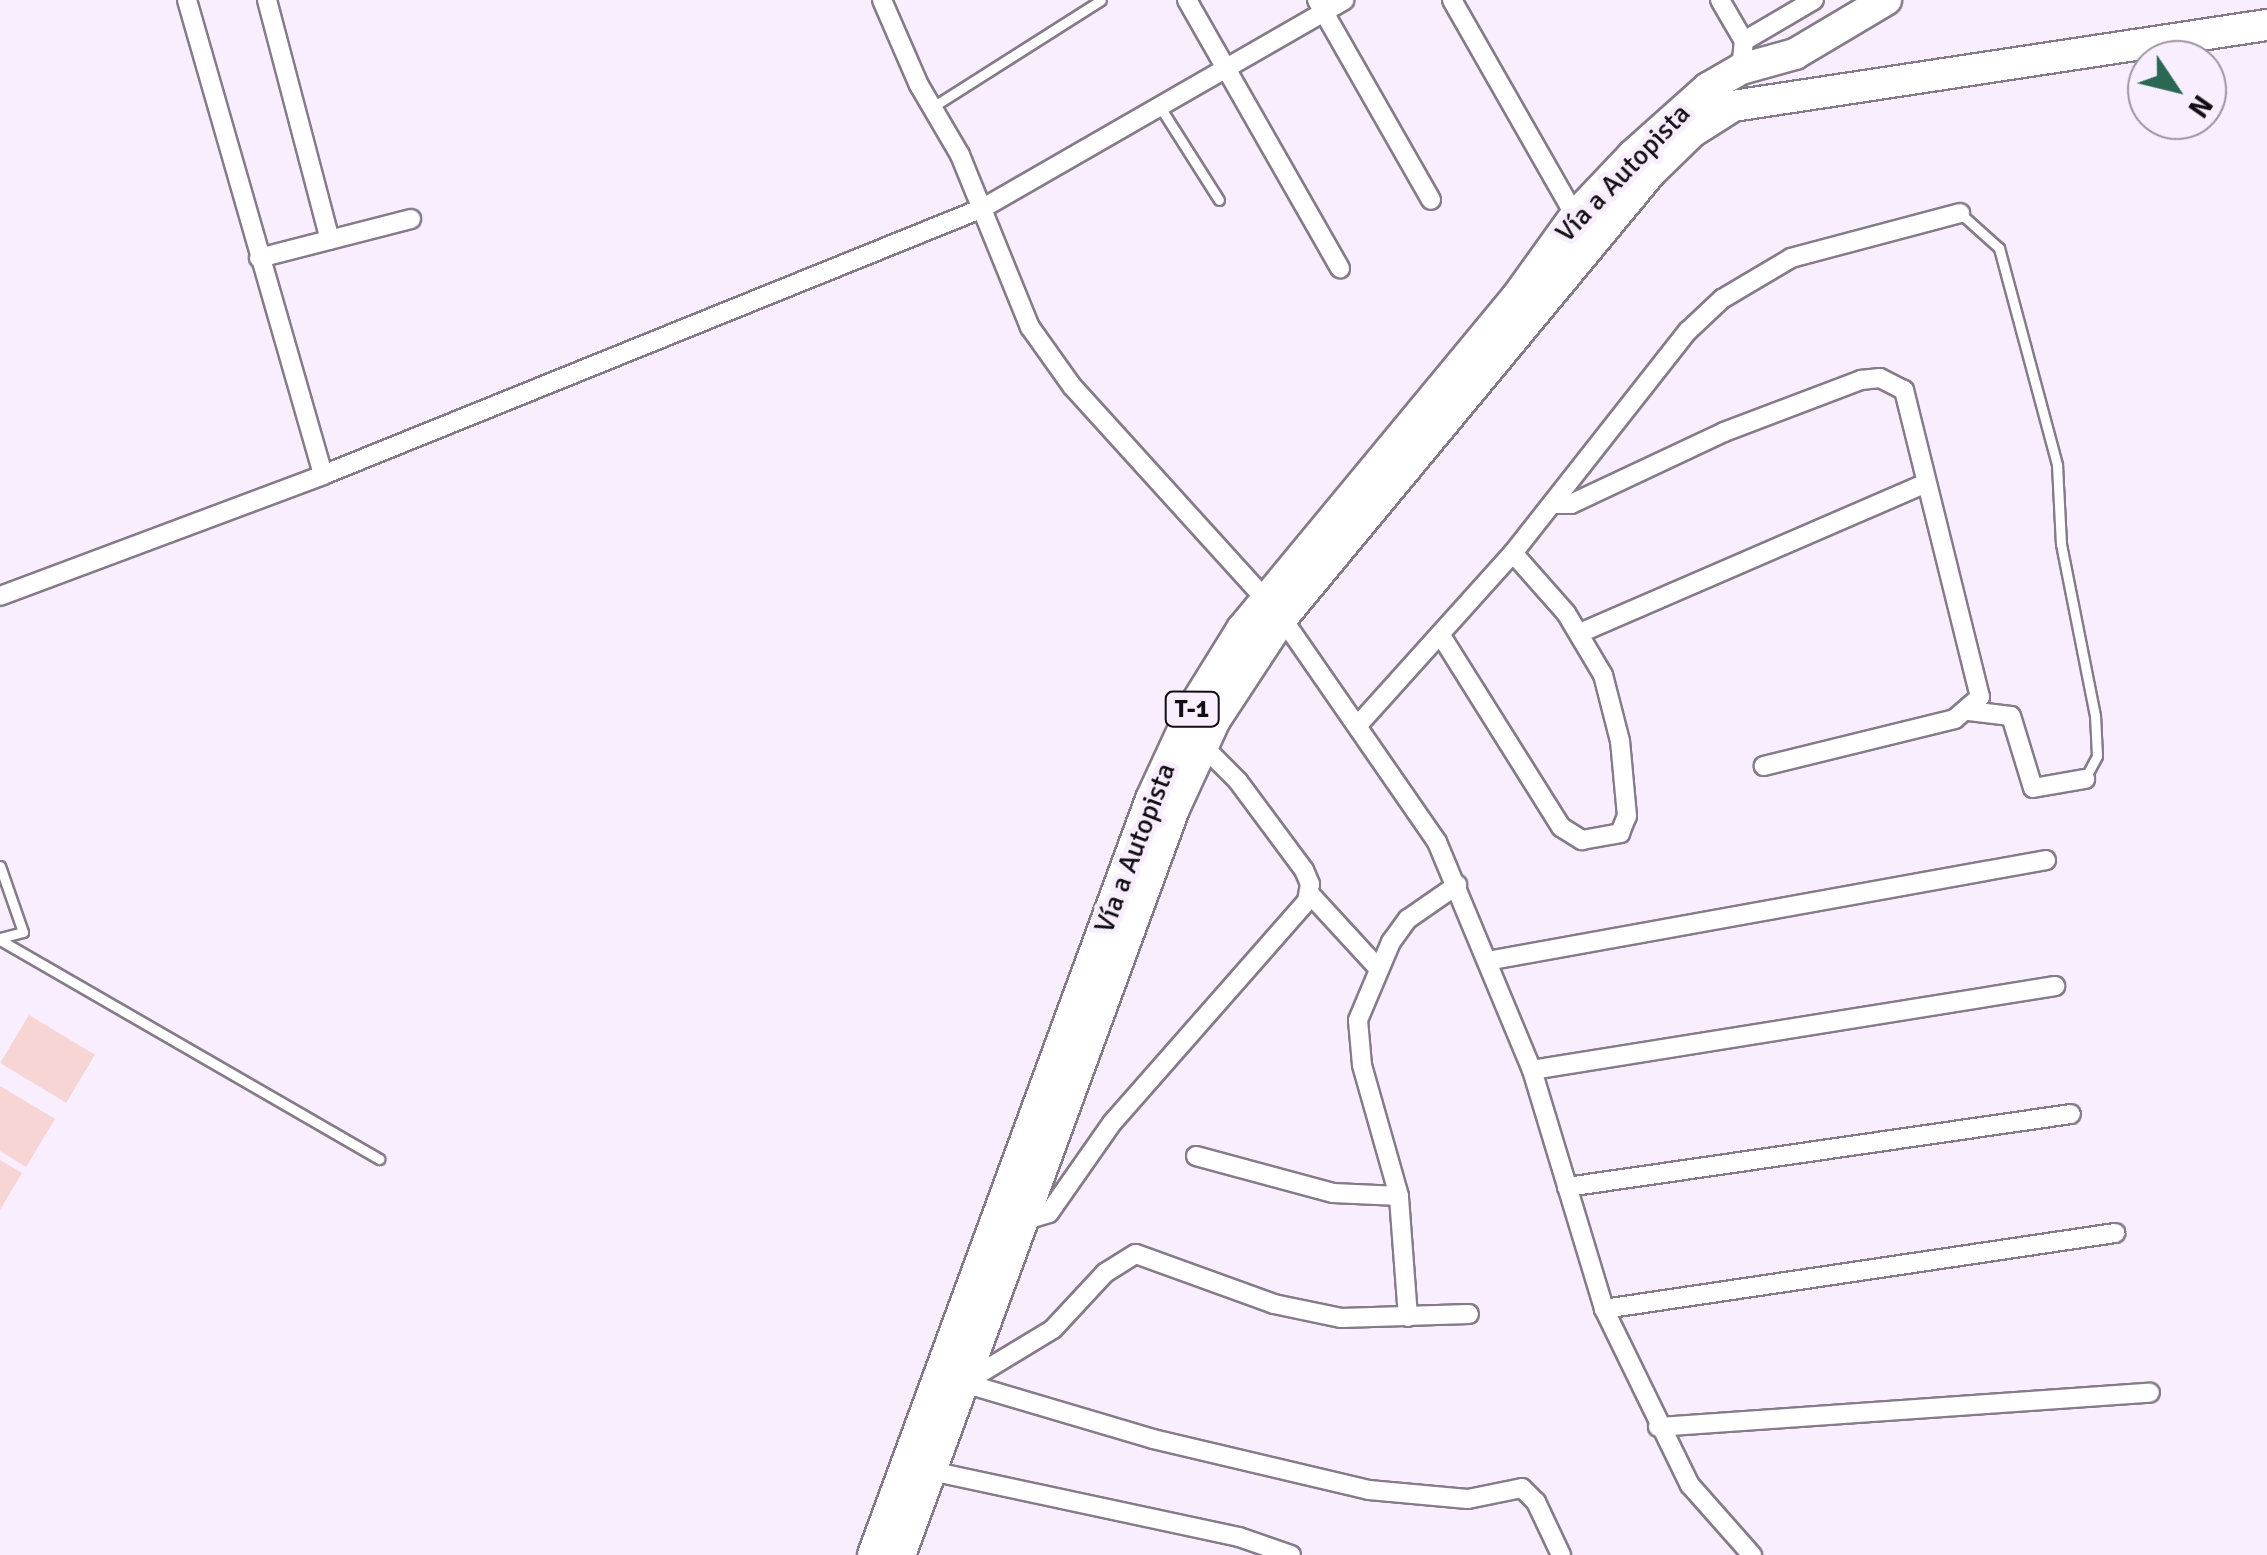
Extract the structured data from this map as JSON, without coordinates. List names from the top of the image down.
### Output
{
  "streets": {
    "highway": ["Vía a Autopista", "T-1"]
  },
  "north": "bottom right"
}
